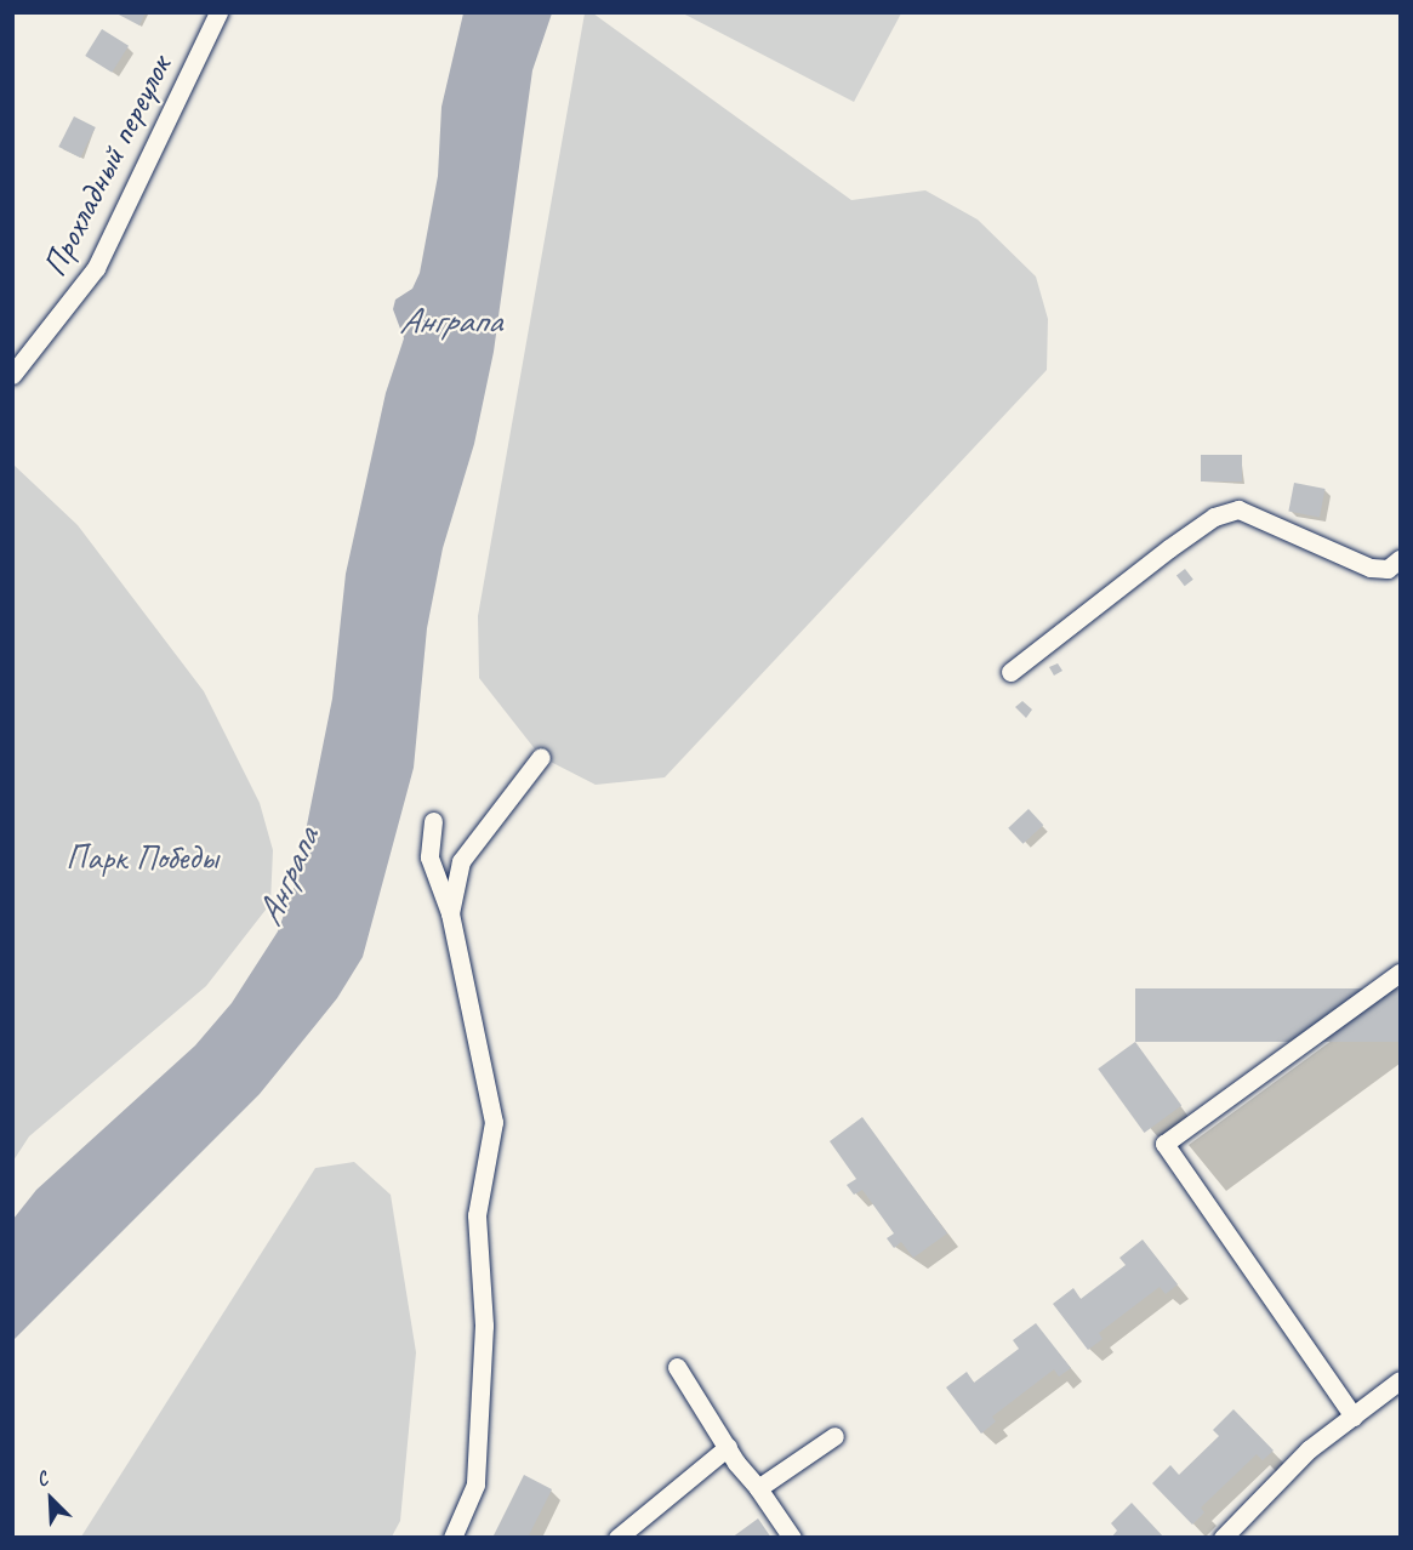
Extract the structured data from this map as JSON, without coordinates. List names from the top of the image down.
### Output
{
  "streets": {
    "street": ["Прохладный переулок"]
  },
  "water": ["Анграпа"],
  "parks": ["Парк Победы"],
  "north": "top left"
}
